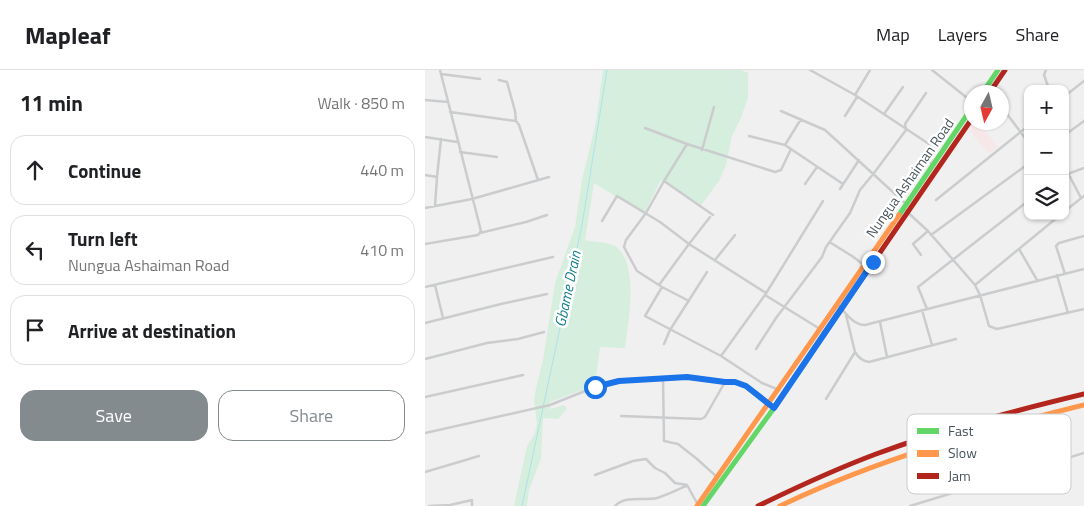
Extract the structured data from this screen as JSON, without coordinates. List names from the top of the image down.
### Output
{
  "streets": {
    "main road": ["Nungua Ashaiman Road"]
  },
  "water": ["Gbame Drain"],
  "legend": ["Fast", "Slow", "Jam"],
  "north": "bottom",
  "page": {
    "header": "Mapleaf",
    "nav": ["Map", "Layers", "Share"],
    "heading": ["11 min", "Walk · 850 m"],
    "map_buttons": ["+", "−"],
    "list": [
      ["Continue", "440 m"],
      ["Turn left", "Nungua Ashaiman Road", "410 m"],
      "Arrive at destination"
    ],
    "buttons": ["Save", "Share"]
  }
}
